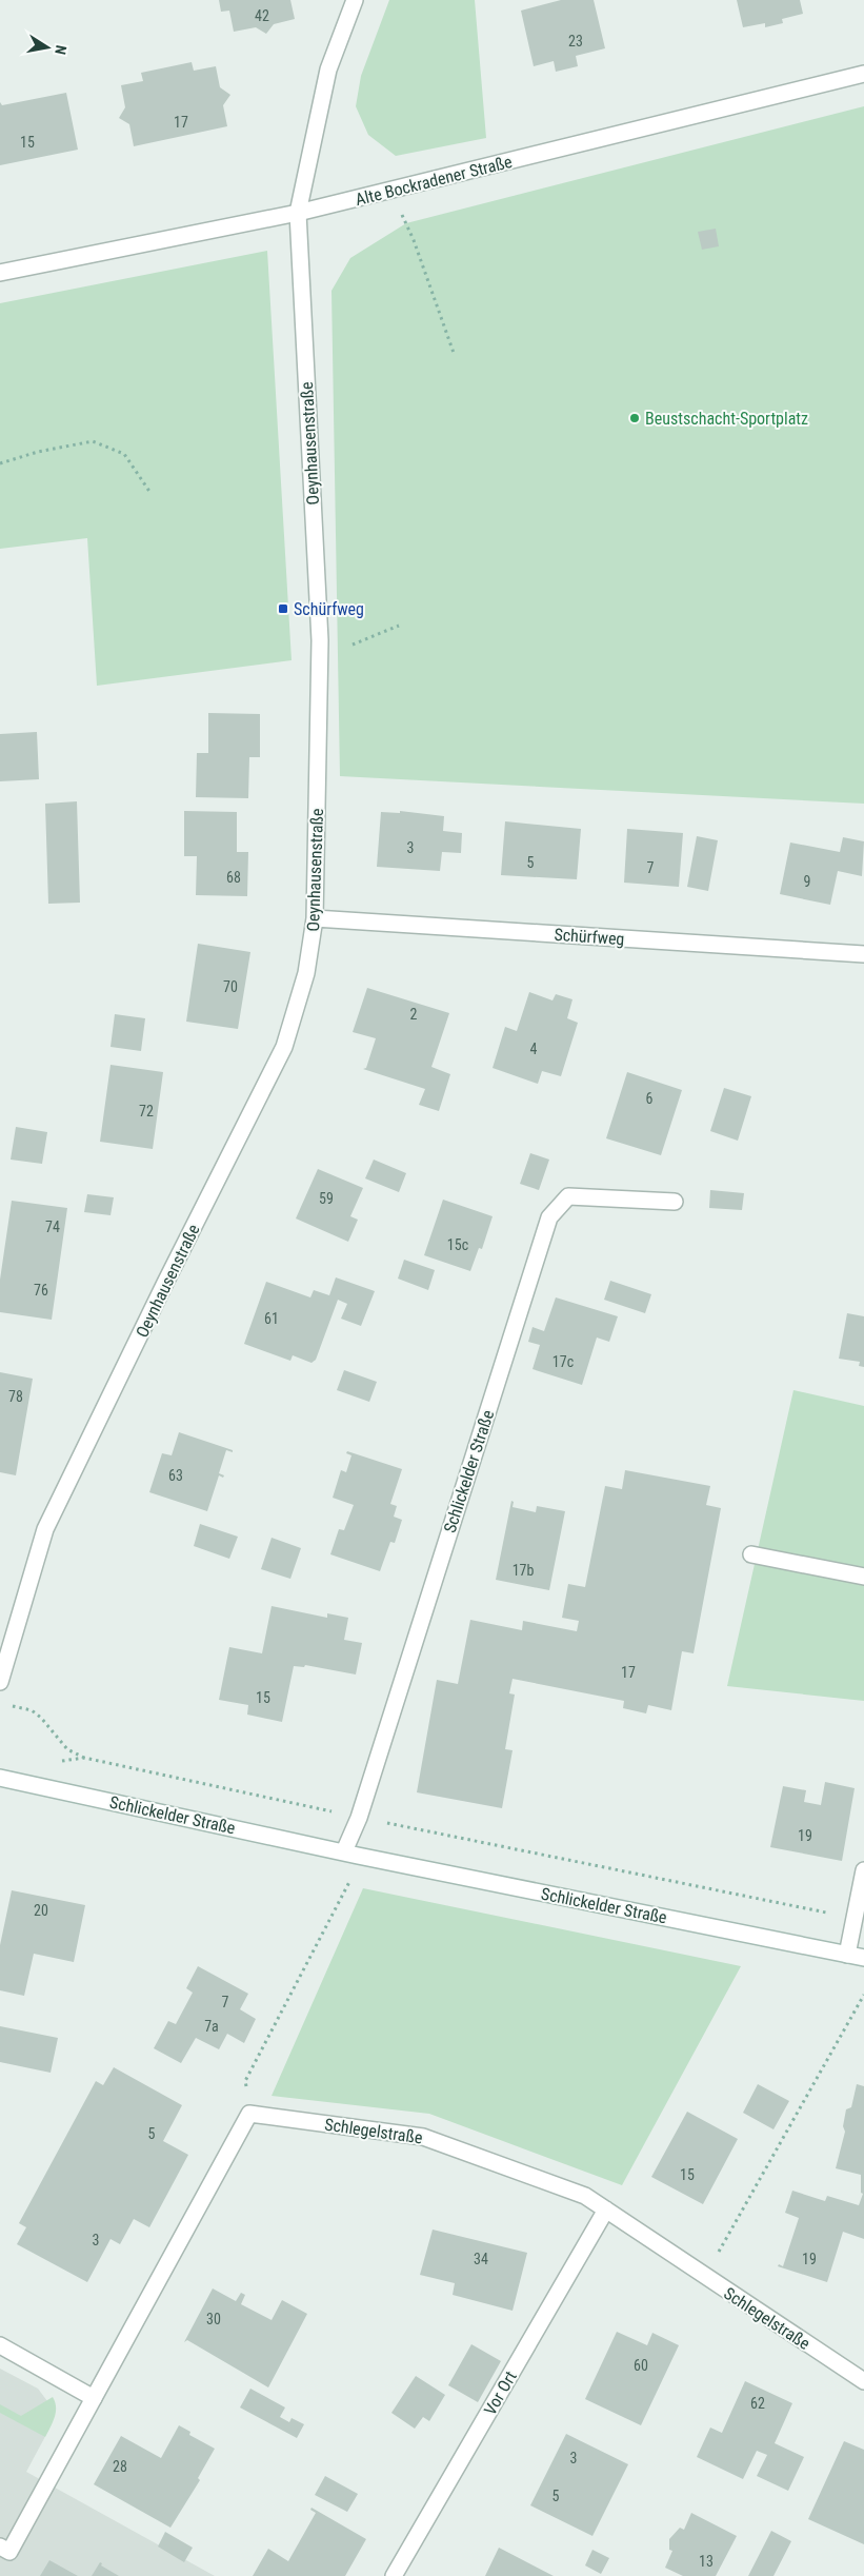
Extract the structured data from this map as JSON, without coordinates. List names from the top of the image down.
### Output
{
  "streets": {
    "street": [
      "Alte Bockradener Straße",
      "Oeynhausenstraße",
      "Schürfweg",
      "Schlickelder Straße",
      "Schlegelstraße",
      "Vor Ort"
    ]
  },
  "crossings": [
    ["Alte Bockradener Straße", "Oeynhausenstraße"],
    ["Oeynhausenstraße", "Schürfweg"],
    ["Schlegelstraße", "Vor Ort"]
  ],
  "places": {
    "other": ["Beustschacht-Sportplatz"],
    "transit": ["Schürfweg"]
  },
  "house_numbers": [
    "42",
    "23",
    "17",
    "15",
    "3",
    "5",
    "7",
    "68",
    "9",
    "70",
    "2",
    "4",
    "6",
    "72",
    "59",
    "74",
    "15c",
    "76",
    "61",
    "17c",
    "78",
    "63",
    "17b",
    "17",
    "15",
    "19",
    "20",
    "7",
    "7a",
    "5",
    "15",
    "3",
    "34",
    "19",
    "30",
    "60",
    "62",
    "3",
    "28",
    "5",
    "13"
  ],
  "north": "right"
}
